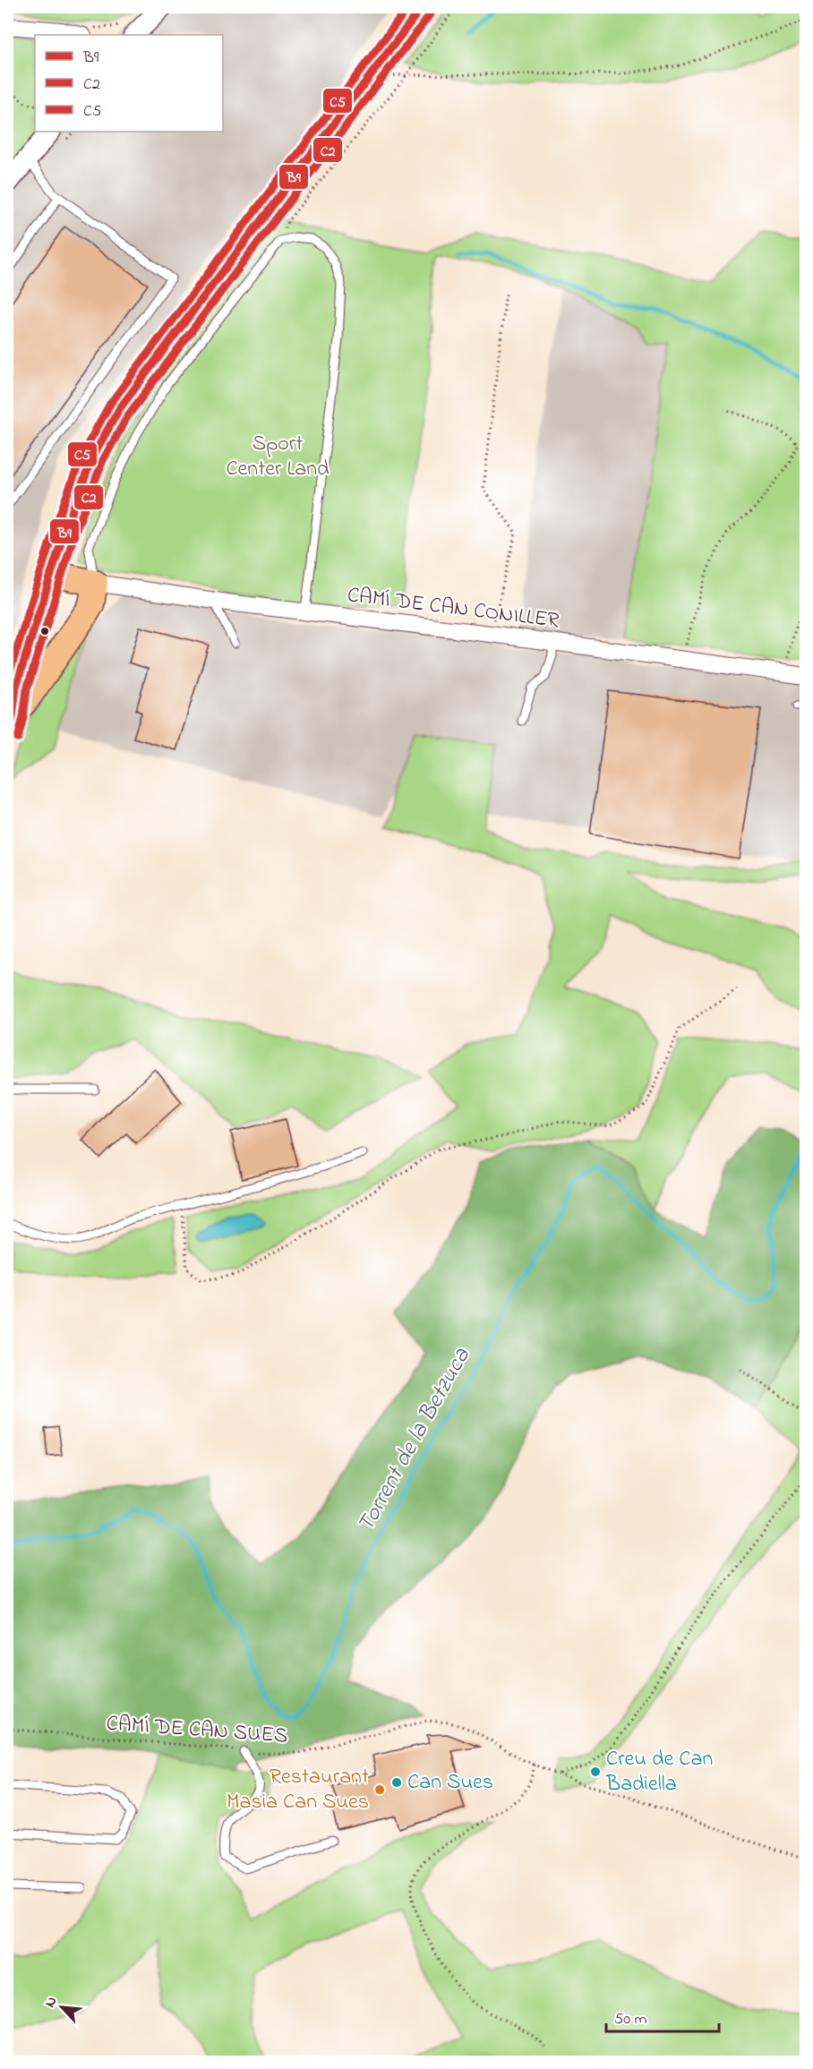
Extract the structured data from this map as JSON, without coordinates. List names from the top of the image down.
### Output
{
  "streets": {
    "street": ["CAMÍ DE CAN CONILLER"],
    "path": ["CAMÍ DE CAN SUES"]
  },
  "water": ["Torrent de la Betzuca"],
  "parks": ["Sport Center Land"],
  "places": ["Creu de Can Badiella", "Can Sues", "Restaurant Masia Can Sues"],
  "lines": ["transit line B9", "transit line C5", "transit line C2"],
  "legend": ["B9", "C2", "C5"],
  "scale_bar": "50 m",
  "north": "top left"
}
